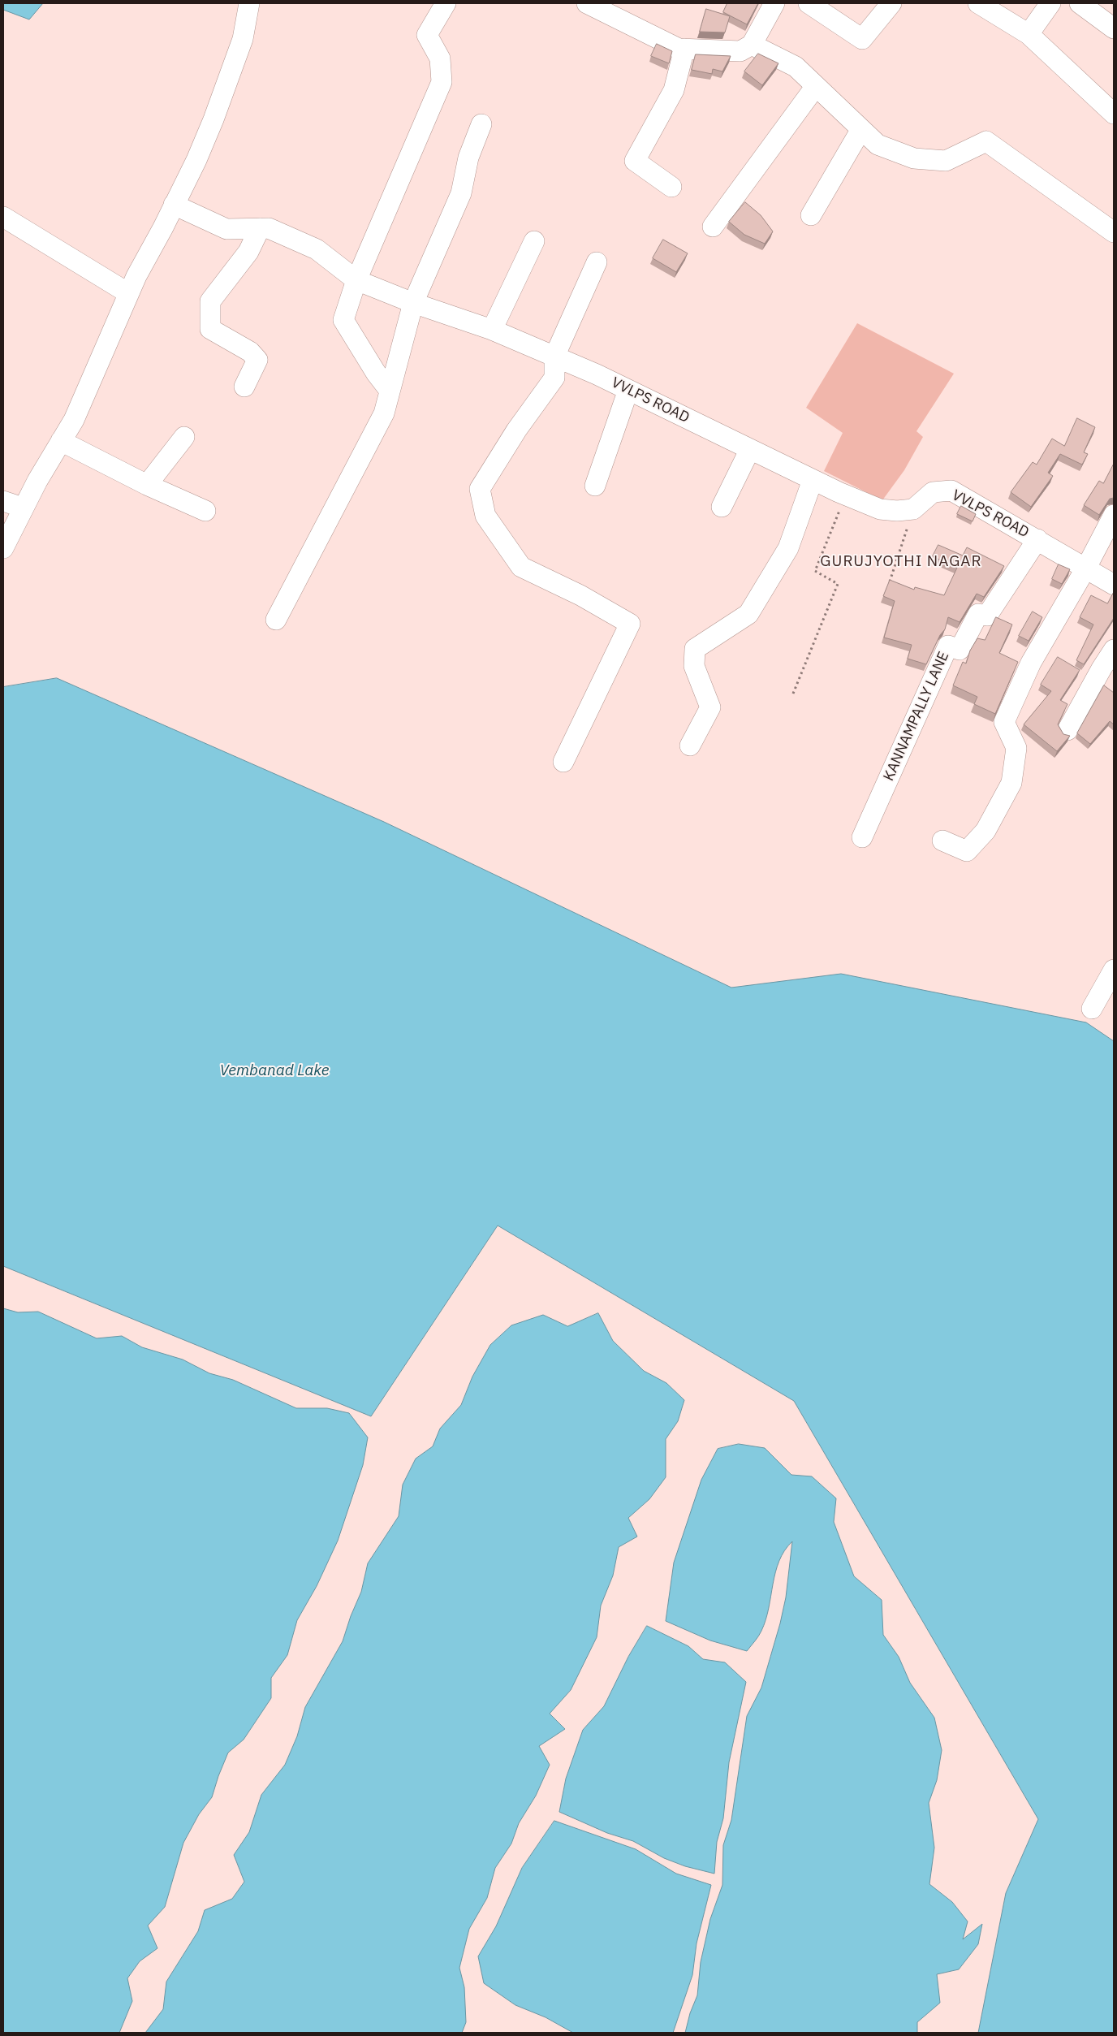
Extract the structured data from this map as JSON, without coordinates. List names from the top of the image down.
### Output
{
  "streets": {
    "street": ["VVLPS ROAD", "KANNAMPALLY LANE"]
  },
  "crossings": [
    ["VVLPS ROAD", "KANNAMPALLY LANE"]
  ],
  "districts": ["GURUJYOTHI NAGAR"],
  "water": ["Vembanad Lake"]
}
